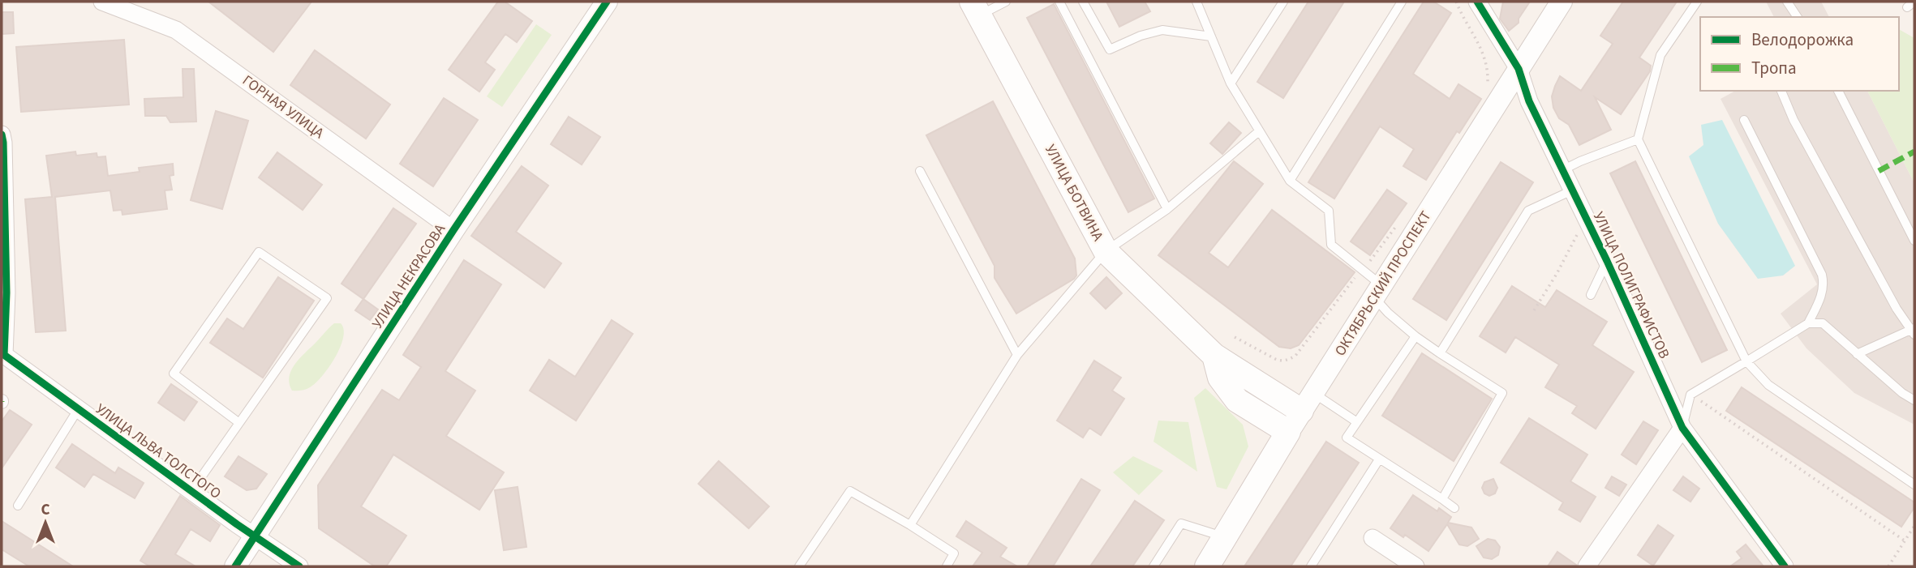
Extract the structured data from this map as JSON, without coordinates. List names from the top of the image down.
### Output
{
  "streets": {
    "main road": ["УЛИЦА БОТВИНА", "ОКТЯБРЬСКИЙ ПРОСПЕКТ"],
    "street": [
      "ГОРНАЯ УЛИЦА",
      "УЛИЦА НЕКРАСОВА",
      "УЛИЦА ПОЛИГРАФИСТОВ",
      "УЛИЦА ЛЬВА ТОЛСТОГО"
    ]
  },
  "crossings": [
    ["ГОРНАЯ УЛИЦА", "УЛИЦА НЕКРАСОВА"],
    ["УЛИЦА БОТВИНА", "ОКТЯБРЬСКИЙ ПРОСПЕКТ"],
    ["УЛИЦА НЕКРАСОВА", "УЛИЦА ЛЬВА ТОЛСТОГО"],
    ["ОКТЯБРЬСКИЙ ПРОСПЕКТ", "УЛИЦА ПОЛИГРАФИСТОВ"]
  ],
  "legend": ["Велодорожка", "Тропа"],
  "north": "top"
}
